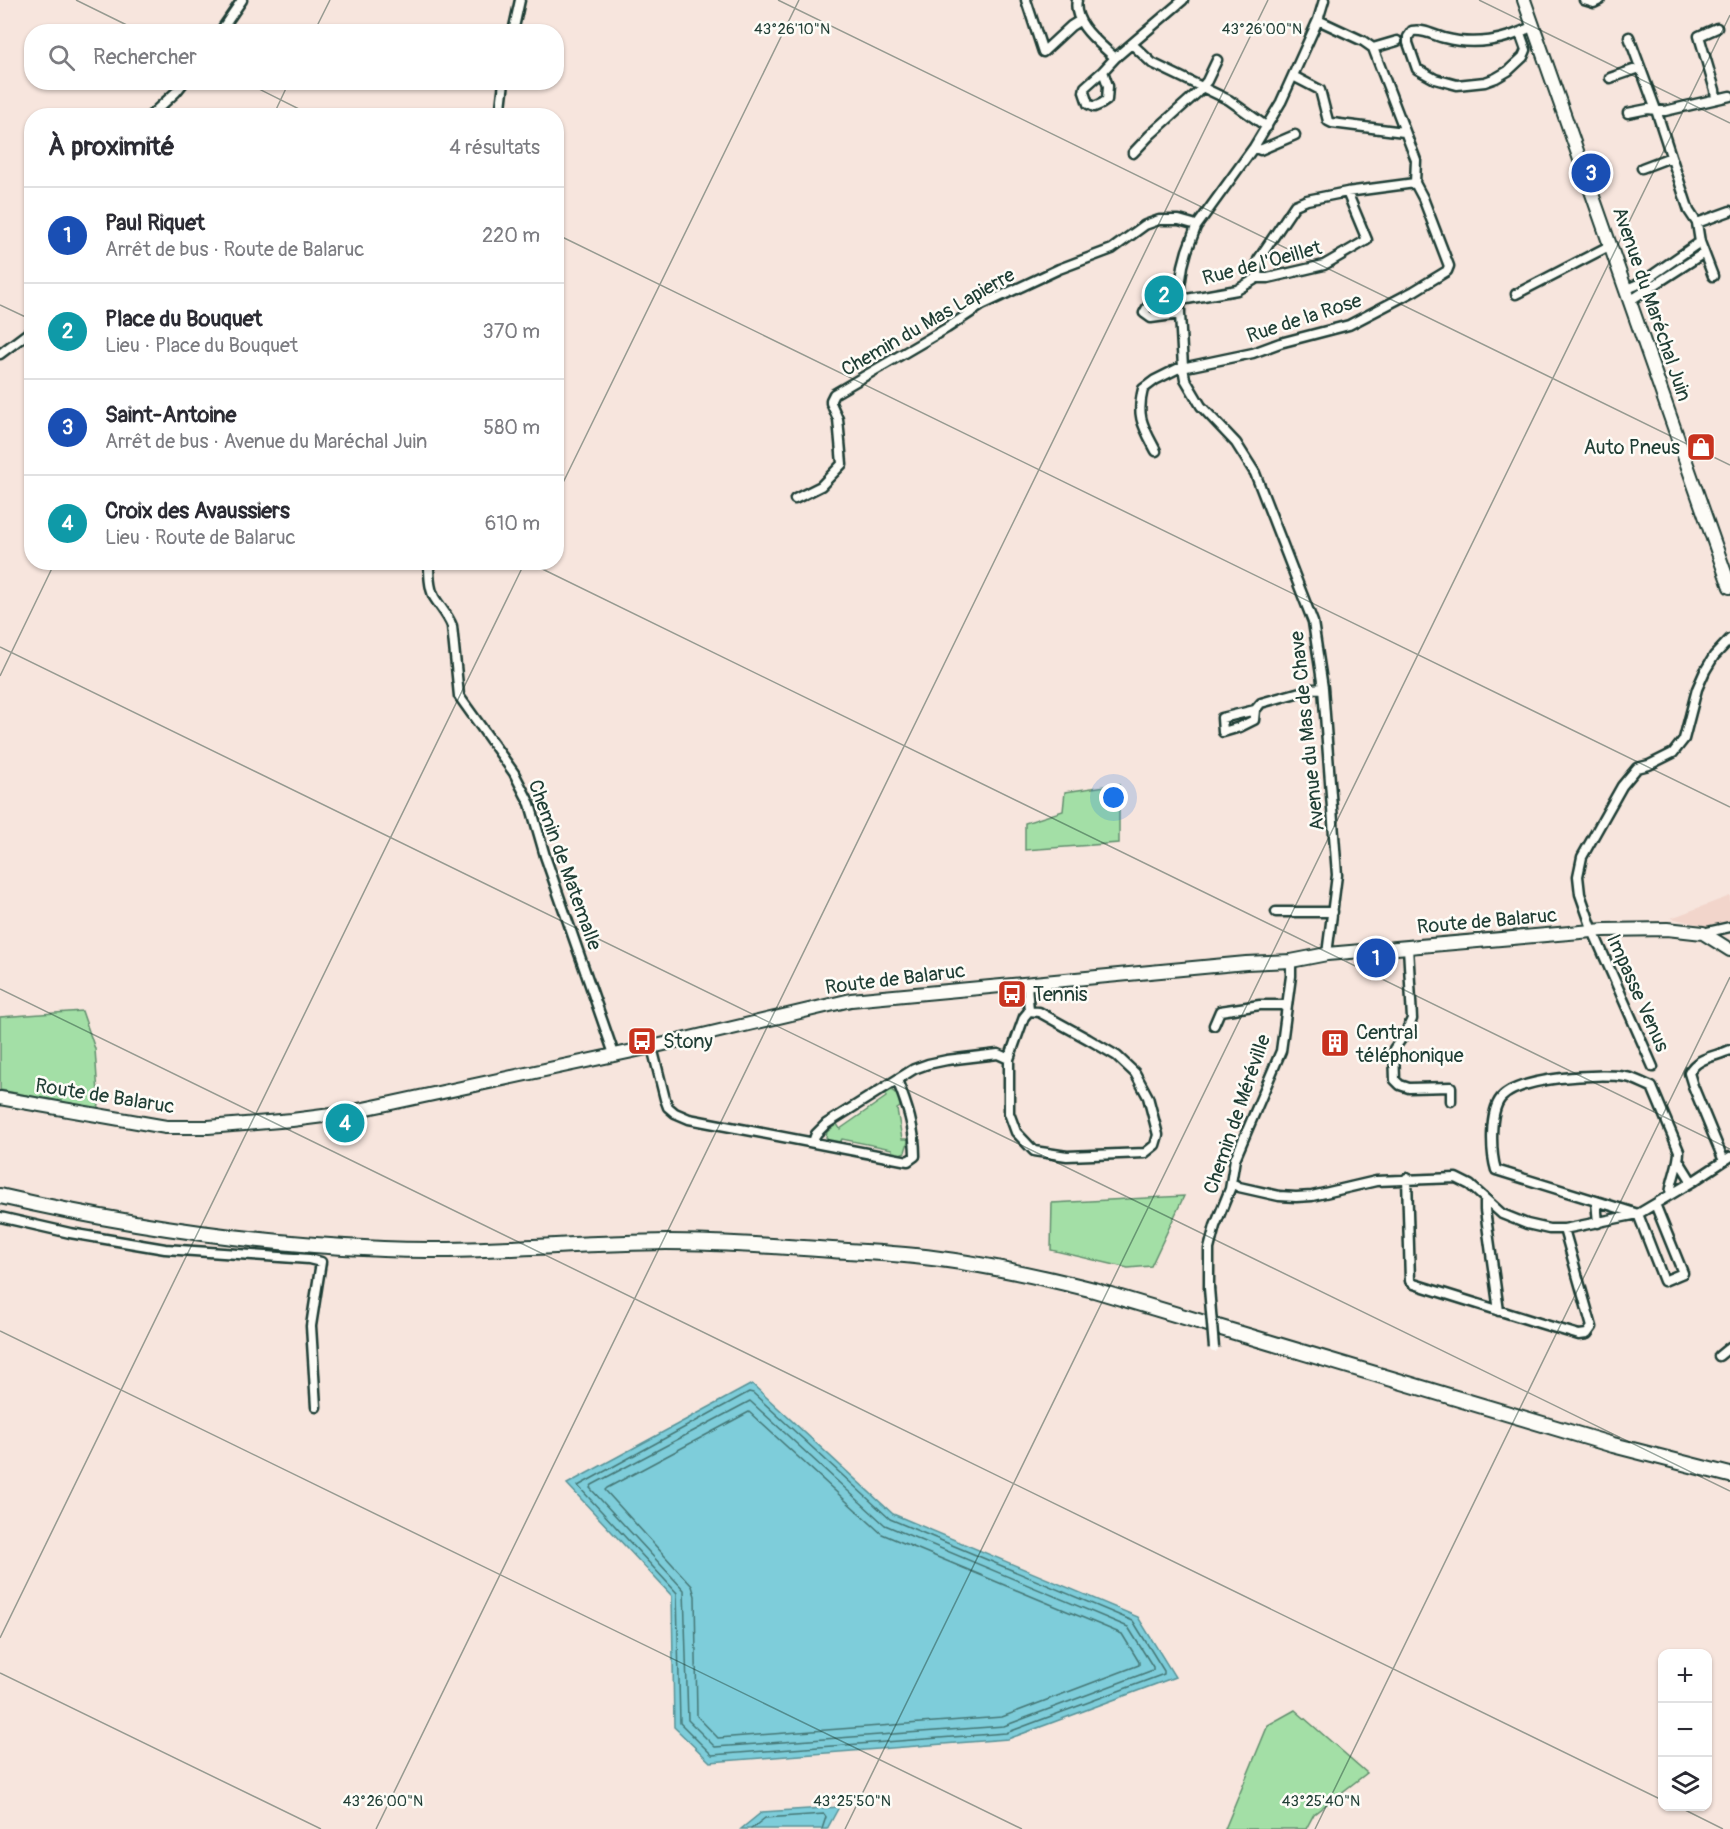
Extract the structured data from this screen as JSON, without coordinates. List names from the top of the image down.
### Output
{
  "streets": {
    "street": [
      "Rue de l'Oeillet",
      "Avenue du Maréchal Juin",
      "Rue de la Rose",
      "Chemin du Mas Lapierre",
      "Avenue du Mas de Chave",
      "Chemin de Matemalle",
      "Route de Balaruc",
      "Impasse Venus",
      "Chemin de Méréville"
    ]
  },
  "crossings": [
    ["Rue de l'Oeillet", "Avenue du Mas de Chave"],
    ["Rue de la Rose", "Avenue du Mas de Chave"],
    ["Chemin du Mas Lapierre", "Avenue du Mas de Chave"],
    ["Avenue du Mas de Chave", "Route de Balaruc"],
    ["Chemin de Matemalle", "Route de Balaruc"],
    ["Route de Balaruc", "Impasse Venus"],
    ["Route de Balaruc", "Chemin de Méréville"]
  ],
  "places": {
    "shop": ["Auto Pneus"],
    "bus stop": ["Tennis", "Stony"],
    "building": ["Central téléphonique"]
  },
  "page": {
    "search": "Rechercher",
    "heading": ["À proximité", "4 résultats"],
    "pins": [
      "3",
      "2",
      "1",
      "4"
    ],
    "list": [
      {
        "mark": "1",
        "name": "Paul Riquet",
        "note": "Arrêt de bus · Route de Balaruc",
        "value": "220 m"
      },
      {
        "mark": "2",
        "name": "Place du Bouquet",
        "note": "Lieu · Place du Bouquet",
        "value": "370 m"
      },
      {
        "mark": "3",
        "name": "Saint-Antoine",
        "note": "Arrêt de bus · Avenue du Maréchal Juin",
        "value": "580 m"
      },
      {
        "mark": "4",
        "name": "Croix des Avaussiers",
        "note": "Lieu · Route de Balaruc",
        "value": "610 m"
      }
    ],
    "map_buttons": ["+", "−"]
  },
  "coordinates": [
    "43°26'10\"N",
    "43°26'00\"N",
    "43°25'50\"N",
    "43°25'40\"N"
  ]
}
